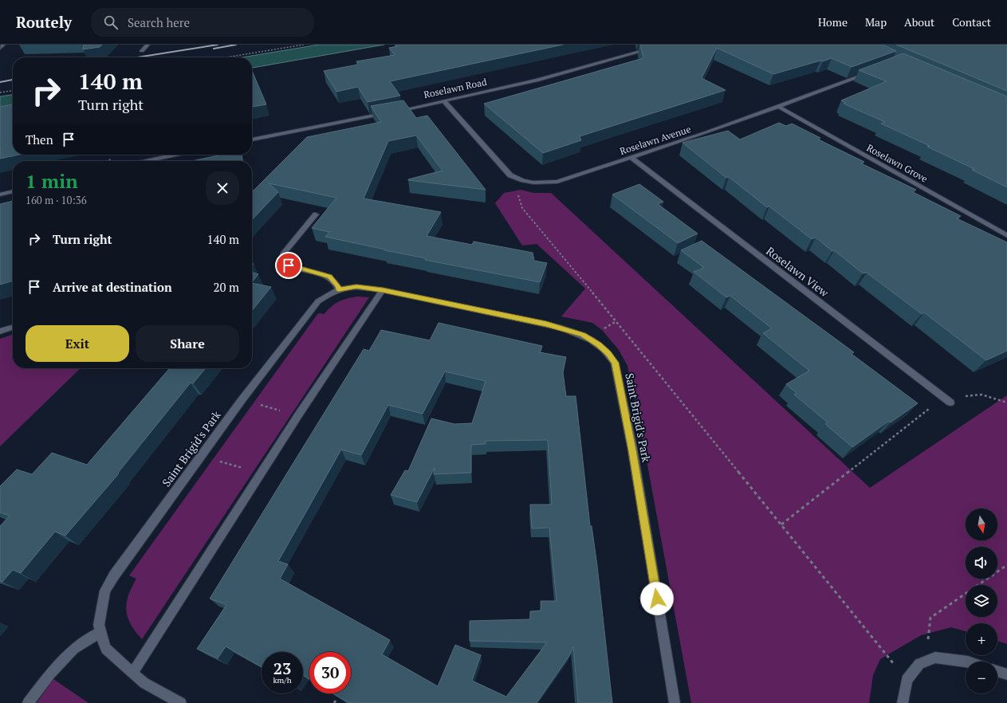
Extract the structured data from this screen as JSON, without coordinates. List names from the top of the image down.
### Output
{
  "streets": {
    "street": [
      "Roselawn Road",
      "Roselawn Avenue",
      "Roselawn Grove",
      "Roselawn View",
      "Saint Brigid's Park"
    ]
  },
  "crossings": [
    ["Roselawn Road", "Roselawn Avenue"],
    ["Roselawn Avenue", "Roselawn Grove"],
    ["Roselawn Avenue", "Roselawn View"]
  ],
  "north": "bottom",
  "page": {
    "header": "Routely",
    "search": "Search here",
    "nav": [
      "Home",
      "Map",
      "About",
      "Contact"
    ],
    "turn": ["140 m", "Turn right"],
    "then": "Then",
    "heading": ["1 min", "160 m · 10:36"],
    "list": [
      {
        "name": "Turn right",
        "value": "140 m"
      },
      {
        "name": "Arrive at destination",
        "value": "20 m"
      }
    ],
    "buttons": ["Exit", "Share"],
    "map_buttons": ["+", "−"],
    "speed": "23 km/h",
    "limit": "30"
  }
}
